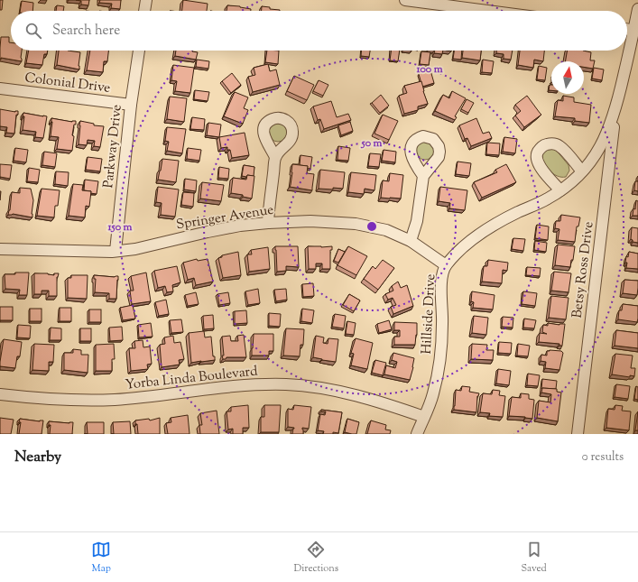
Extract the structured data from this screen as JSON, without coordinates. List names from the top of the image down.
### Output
{
  "streets": {
    "street": [
      "Colonial Drive",
      "Parkway Drive",
      "Springer Avenue",
      "Betsy Ross Drive",
      "Hillside Drive",
      "Yorba Linda Boulevard"
    ]
  },
  "crossings": [
    ["Colonial Drive", "Parkway Drive"],
    ["Parkway Drive", "Springer Avenue"],
    ["Springer Avenue", "Hillside Drive"],
    ["Betsy Ross Drive", "Hillside Drive"],
    ["Hillside Drive", "Yorba Linda Boulevard"]
  ],
  "north": "top",
  "page": {
    "search": "Search here",
    "heading": ["Nearby", "0 results"],
    "nav": ["Map", "Directions", "Saved"]
  },
  "rings": ["100 m", "50 m", "150 m"]
}
